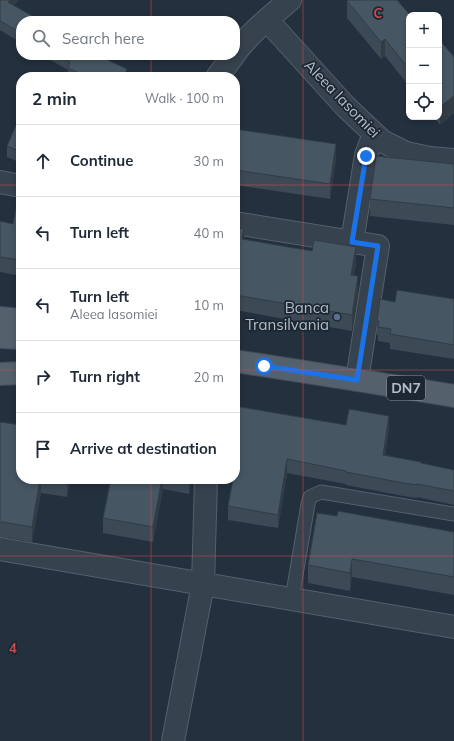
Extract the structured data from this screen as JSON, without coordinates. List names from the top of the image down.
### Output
{
  "streets": {
    "main road": ["DN7"],
    "street": ["Aleea Iasomiei"]
  },
  "places": ["Banca Transilvania"],
  "page": {
    "map_buttons": ["+", "−"],
    "search": "Search here",
    "heading": ["2 min", "Walk · 100 m"],
    "list": [
      ["Continue", "30 m"],
      ["Turn left", "40 m"],
      ["Turn left", "Aleea Iasomiei", "10 m"],
      ["Turn right", "20 m"],
      "Arrive at destination"
    ]
  },
  "grid": {
    "columns": ["C"],
    "rows": ["4"]
  }
}
